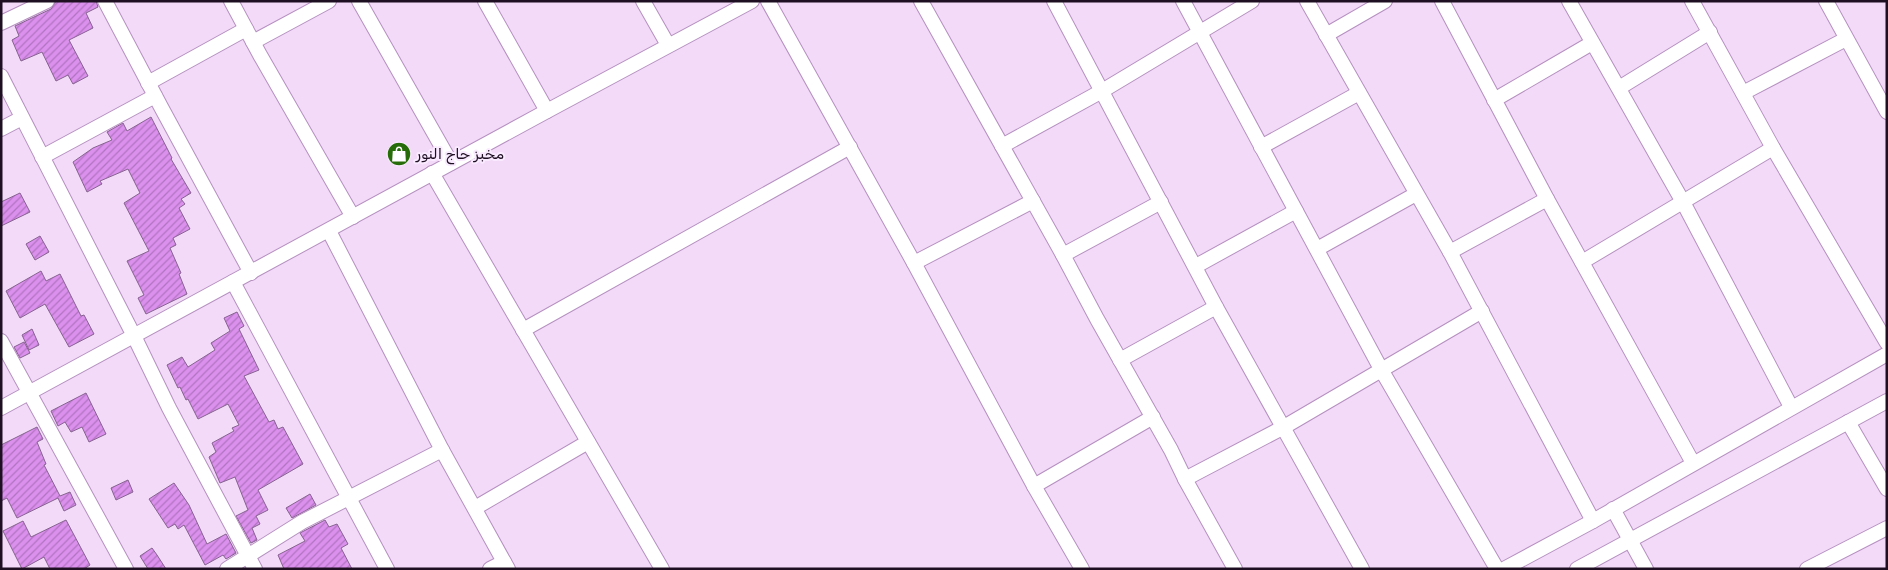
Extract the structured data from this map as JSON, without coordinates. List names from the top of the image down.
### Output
{
  "places": {
    "shop": ["مخبز حاج النور"]
  }
}
